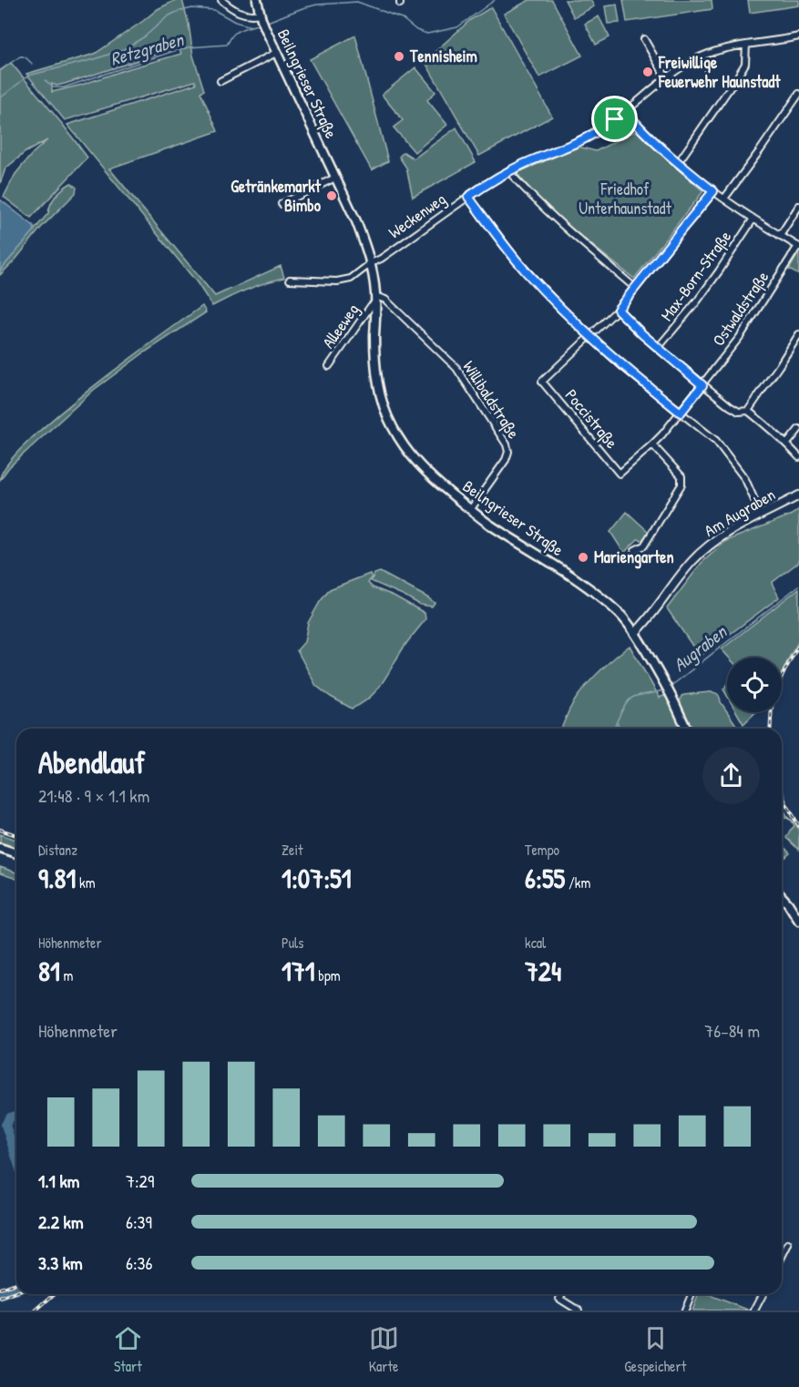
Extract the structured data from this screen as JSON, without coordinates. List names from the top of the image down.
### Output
{
  "streets": {
    "main road": ["Beilngrieser Straße"],
    "street": [
      "Weckenweg",
      "Max-Born-Straße",
      "Ostwaldstraße",
      "Alleeweg",
      "Willibaldstraße",
      "Poccistraße",
      "Am Augraben"
    ]
  },
  "crossings": [
    ["Beilngrieser Straße", "Weckenweg"],
    ["Beilngrieser Straße", "Alleeweg"],
    ["Beilngrieser Straße", "Willibaldstraße"],
    ["Beilngrieser Straße", "Am Augraben"],
    ["Ostwaldstraße", "Poccistraße"],
    ["Alleeweg", "Willibaldstraße"]
  ],
  "water": ["Retzgraben", "Augraben"],
  "parks": ["Friedhof Unterhaunstadt"],
  "places": [
    "Tennisheim",
    "Freiwillige Feuerwehr Haunstadt",
    "Getränkemarkt Bimbo",
    "Mariengarten"
  ],
  "page": {
    "heading": ["Abendlauf", "21:48 · 9 × 1.1 km"],
    "stats": [
      ["Distanz", "9.81 km"],
      ["Zeit", "1:07:51"],
      ["Tempo", "6:55 /km"],
      ["Höhenmeter", "81 m"],
      ["Puls", "171 bpm"],
      ["kcal", "724"]
    ],
    "chart": ["Höhenmeter", "76–84 m"],
    "list": [
      {
        "name": "1.1 km",
        "note": "7:29"
      },
      {
        "name": "2.2 km",
        "note": "6:39"
      },
      {
        "name": "3.3 km",
        "note": "6:36"
      }
    ],
    "tabs": ["Start", "Karte", "Gespeichert"]
  }
}
